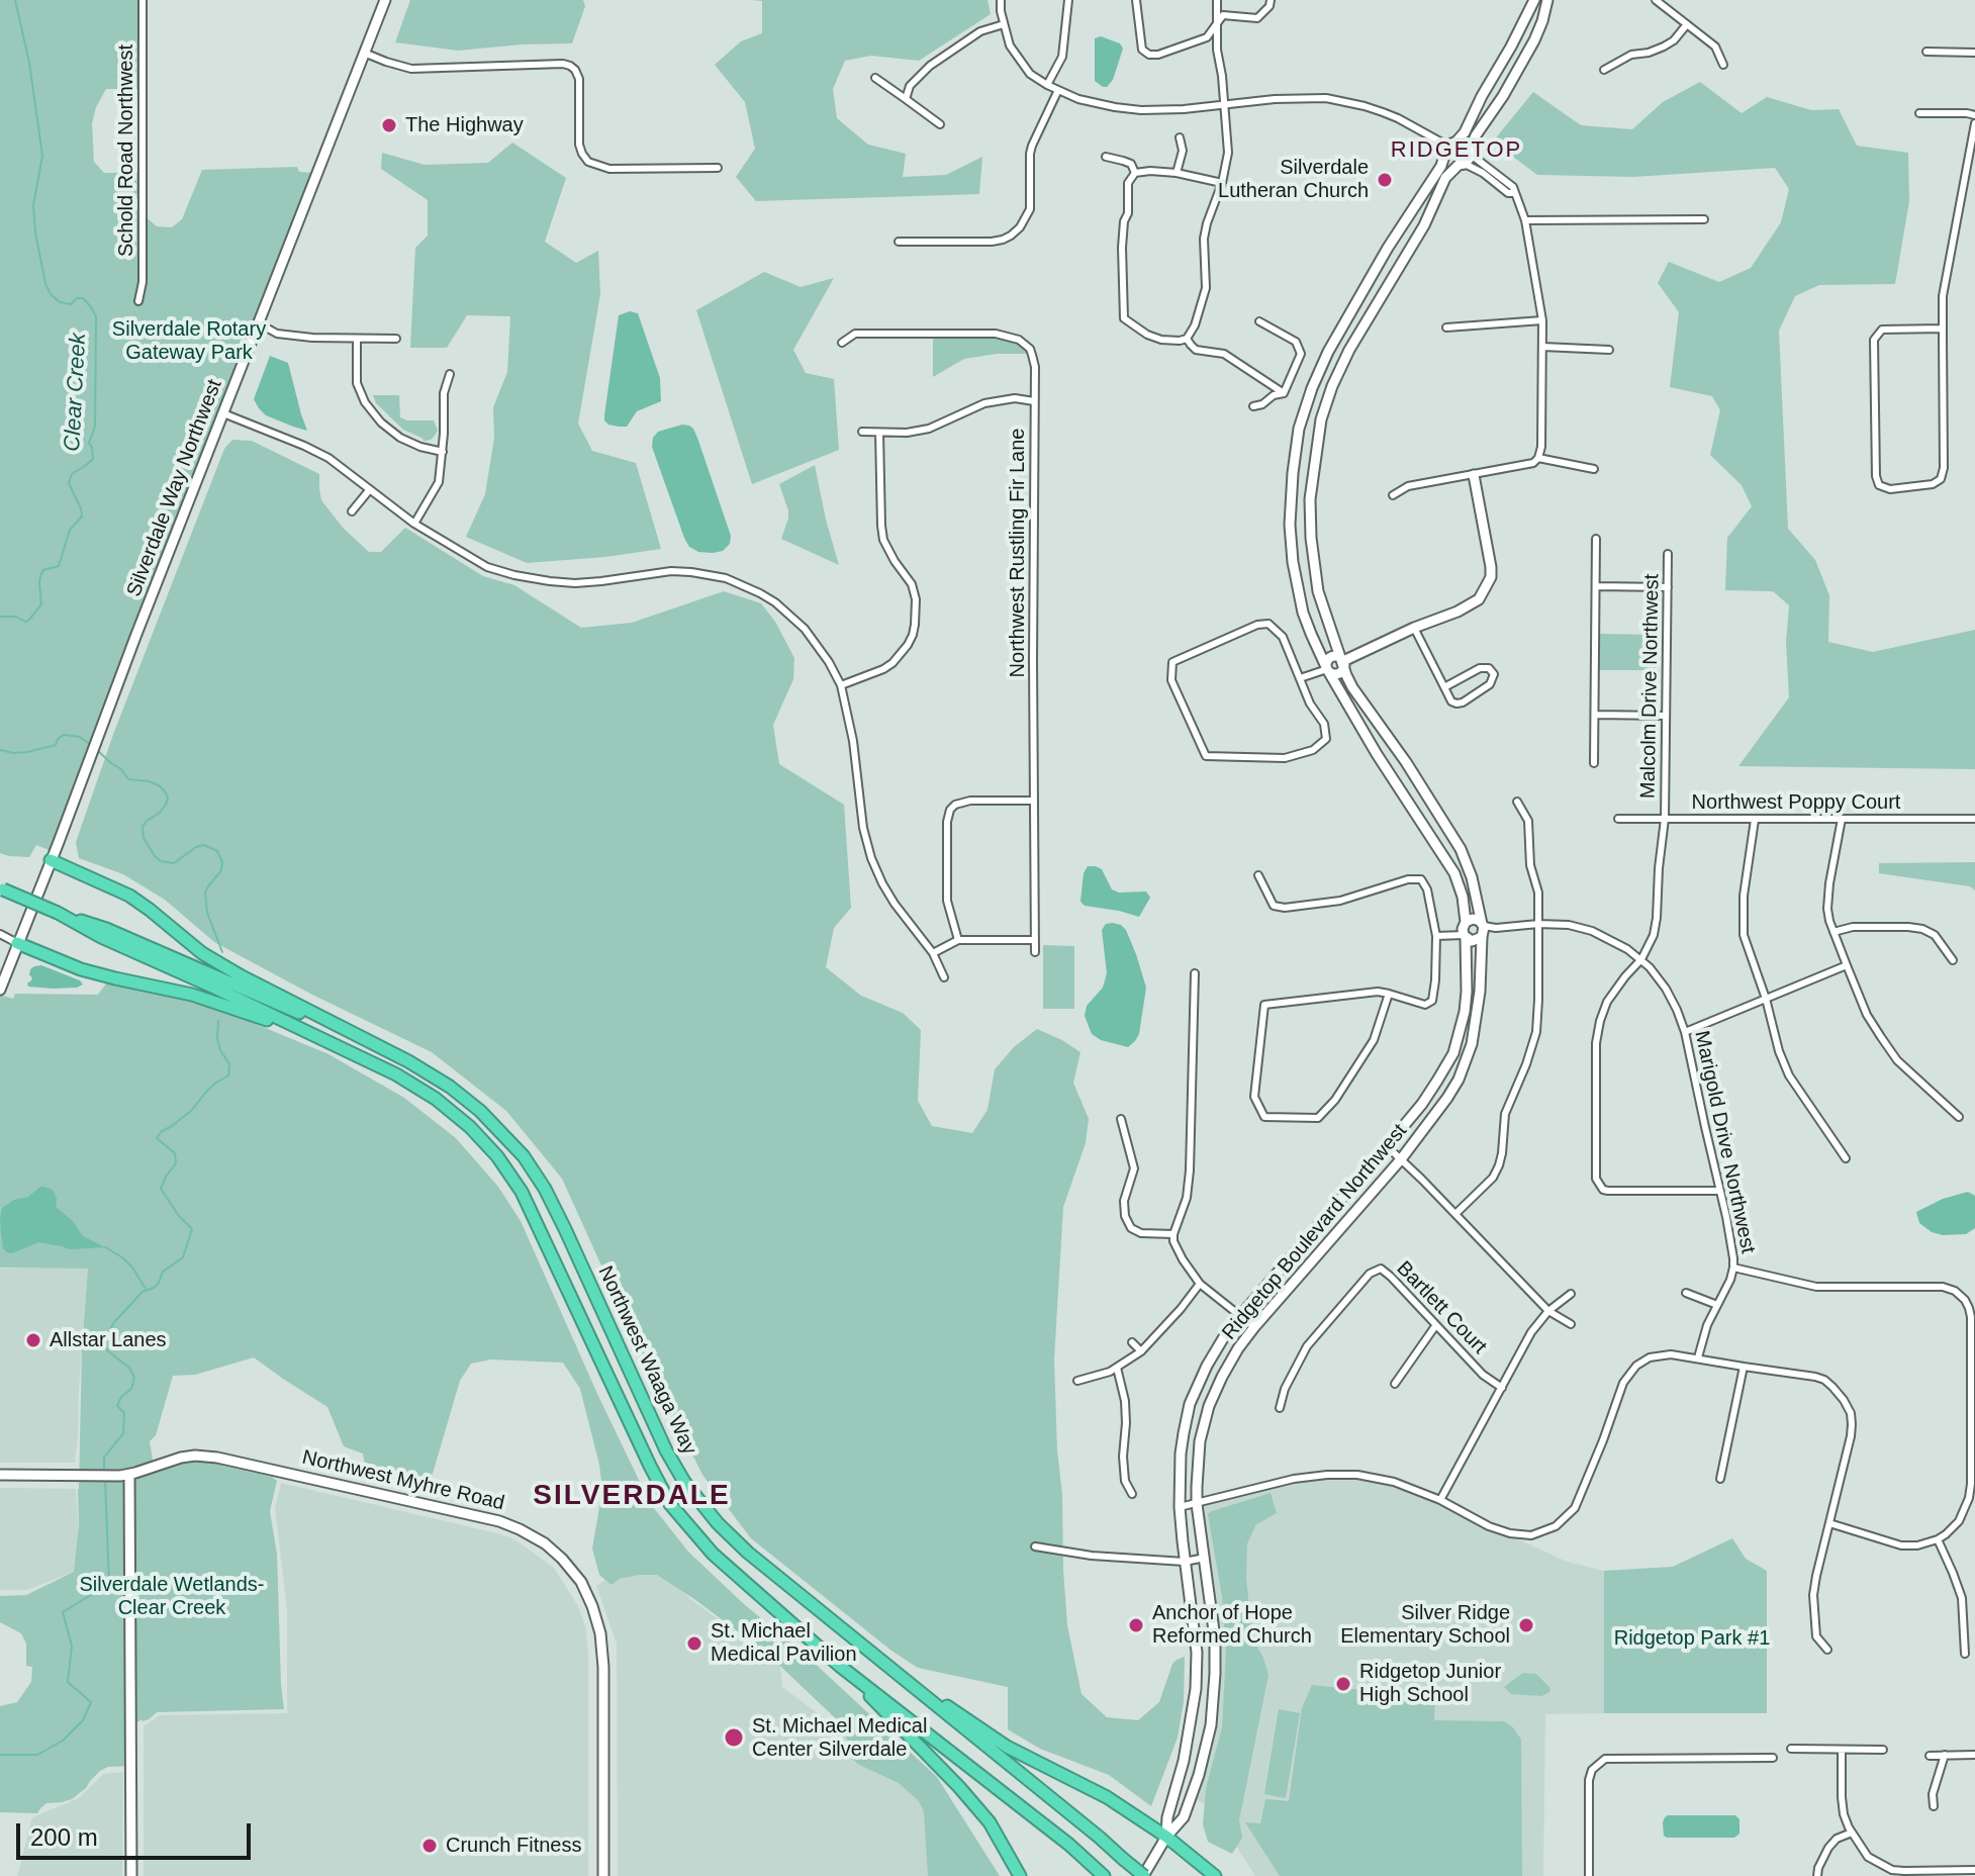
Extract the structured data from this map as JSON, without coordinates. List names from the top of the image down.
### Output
{
  "streets": {
    "highway": ["Northwest Waaga Way"],
    "main road": ["Silverdale Way Northwest", "Ridgetop Boulevard Northwest", "Northwest Myhre Road"],
    "street": [
      "Schold Road Northwest",
      "Northwest Rustling Fir Lane",
      "Malcolm Drive Northwest",
      "Northwest Poppy Court",
      "Marigold Drive Northwest",
      "Bartlett Court"
    ]
  },
  "crossings": [
    ["Malcolm Drive Northwest", "Northwest Poppy Court"],
    ["Malcolm Drive Northwest", "Marigold Drive Northwest"],
    ["Marigold Drive Northwest", "Ridgetop Boulevard Northwest"],
    ["Ridgetop Boulevard Northwest", "Northwest Waaga Way"]
  ],
  "districts": ["RIDGETOP", "SILVERDALE"],
  "water": ["Clear Creek"],
  "parks": ["Silverdale Rotary Gateway Park", "Silverdale Wetlands- Clear Creek", "Ridgetop Park #1"],
  "places": [
    "The Highway",
    "Silverdale Lutheran Church",
    "Allstar Lanes",
    "Anchor of Hope Reformed Church",
    "Silver Ridge Elementary School",
    "St. Michael Medical Pavilion",
    "Ridgetop Junior High School",
    "St. Michael Medical Center Silverdale",
    "Crunch Fitness"
  ],
  "scale_bar": "200 m"
}
